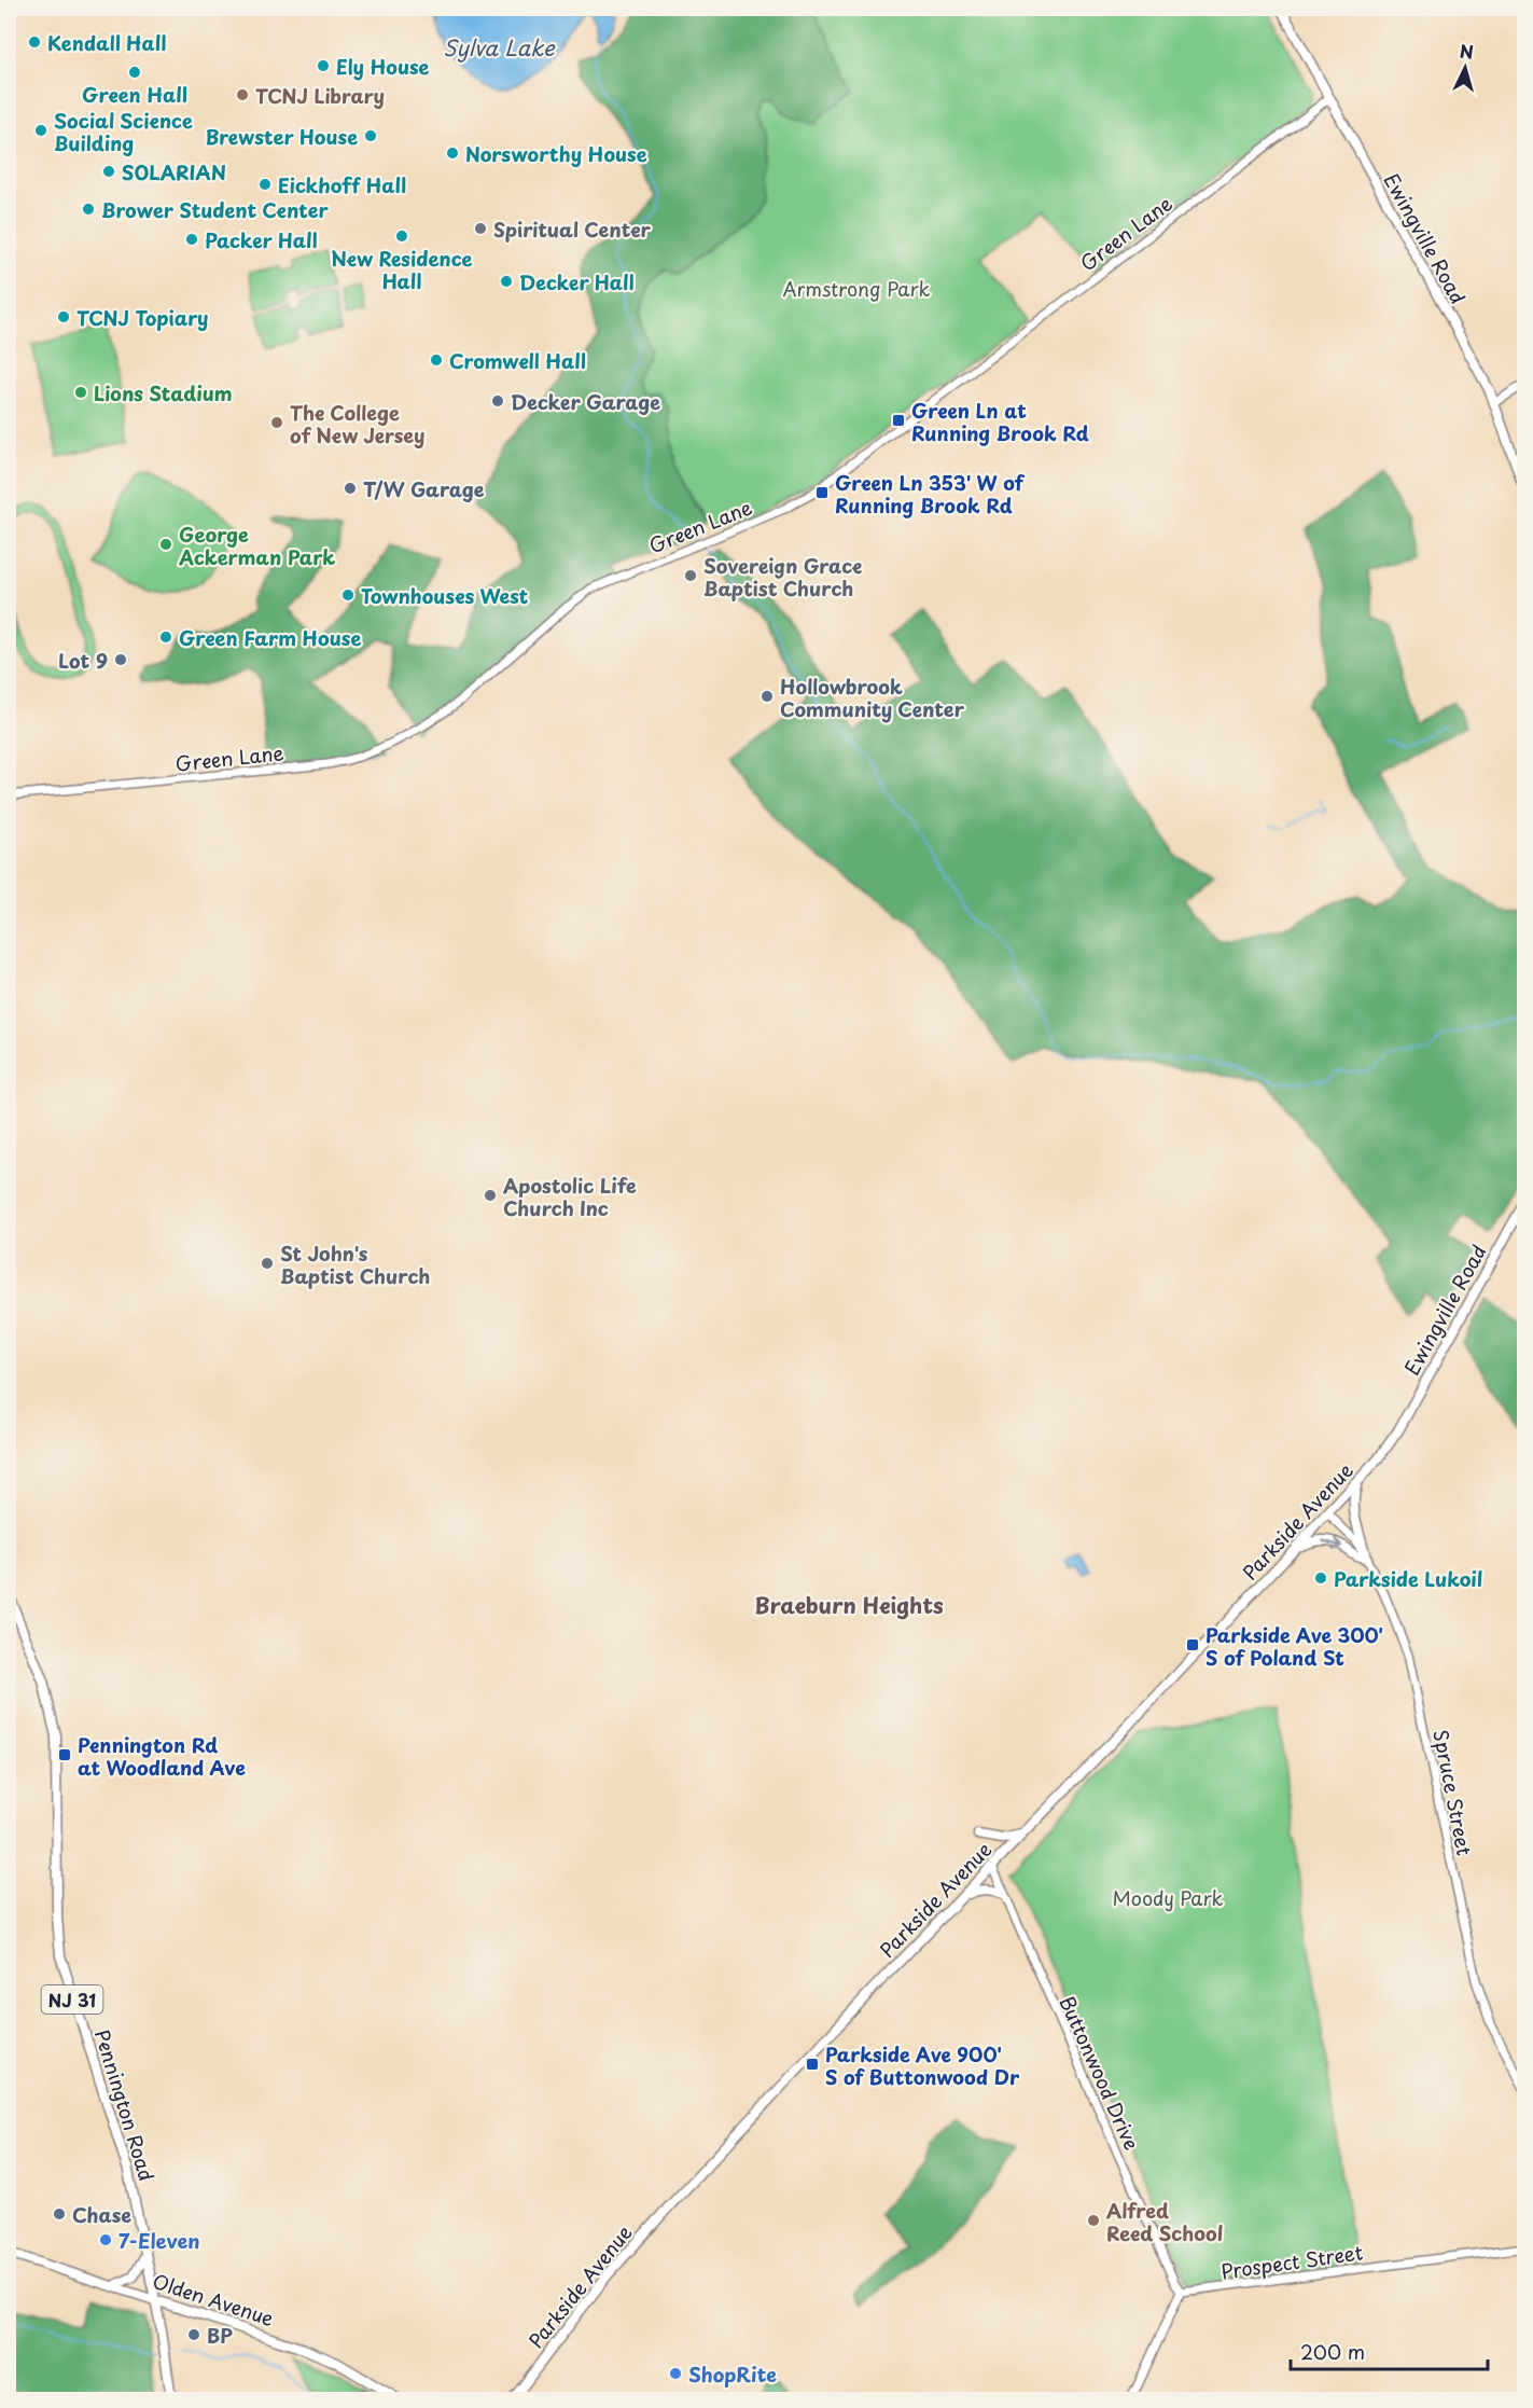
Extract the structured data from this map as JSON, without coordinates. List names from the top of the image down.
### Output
{
  "streets": {
    "main road": [
      "Ewingville Road",
      "Parkside Avenue",
      "NJ 31",
      "Pennington Road",
      "Olden Avenue"
    ],
    "street": [
      "Green Lane",
      "Spruce Street",
      "Buttonwood Drive",
      "Prospect Street"
    ]
  },
  "crossings": [
    ["Green Lane", "Ewingville Road"],
    ["Ewingville Road", "Parkside Avenue"],
    ["Parkside Avenue", "Spruce Street"],
    ["Parkside Avenue", "Buttonwood Drive"],
    ["Buttonwood Drive", "Prospect Street"],
    ["Pennington Road", "Olden Avenue"]
  ],
  "districts": ["Braeburn Heights"],
  "water": ["Sylva Lake"],
  "parks": ["Armstrong Park", "Moody Park"],
  "places": {
    "other": [
      "Kendall Hall",
      "Ely House",
      "Green Hall",
      "TCNJ Library",
      "Social Science Building",
      "Brewster House",
      "Norsworthy House",
      "SOLARIAN",
      "Eickhoff Hall",
      "Brower Student Center",
      "Spiritual Center",
      "New Residence Hall",
      "Packer Hall",
      "Decker Hall",
      "TCNJ Topiary",
      "Cromwell Hall",
      "Lions Stadium",
      "Decker Garage",
      "The College of New Jersey",
      "T/W Garage",
      "George Ackerman Park",
      "Sovereign Grace Baptist Church",
      "Townhouses West",
      "Green Farm House",
      "Lot 9",
      "Hollowbrook Community Center",
      "Apostolic Life Church Inc",
      "St John's Baptist Church",
      "Parkside Lukoil",
      "Chase",
      "Alfred Reed School",
      "7-Eleven",
      "BP",
      "ShopRite"
    ],
    "transit": [
      "Green Ln at Running Brook Rd",
      "Green Ln 353' W of Running Brook Rd",
      "Parkside Ave 300' S of Poland St",
      "Pennington Rd at Woodland Ave",
      "Parkside Ave 900' S of Buttonwood Dr"
    ]
  },
  "scale_bar": "200 m",
  "north": "top"
}
